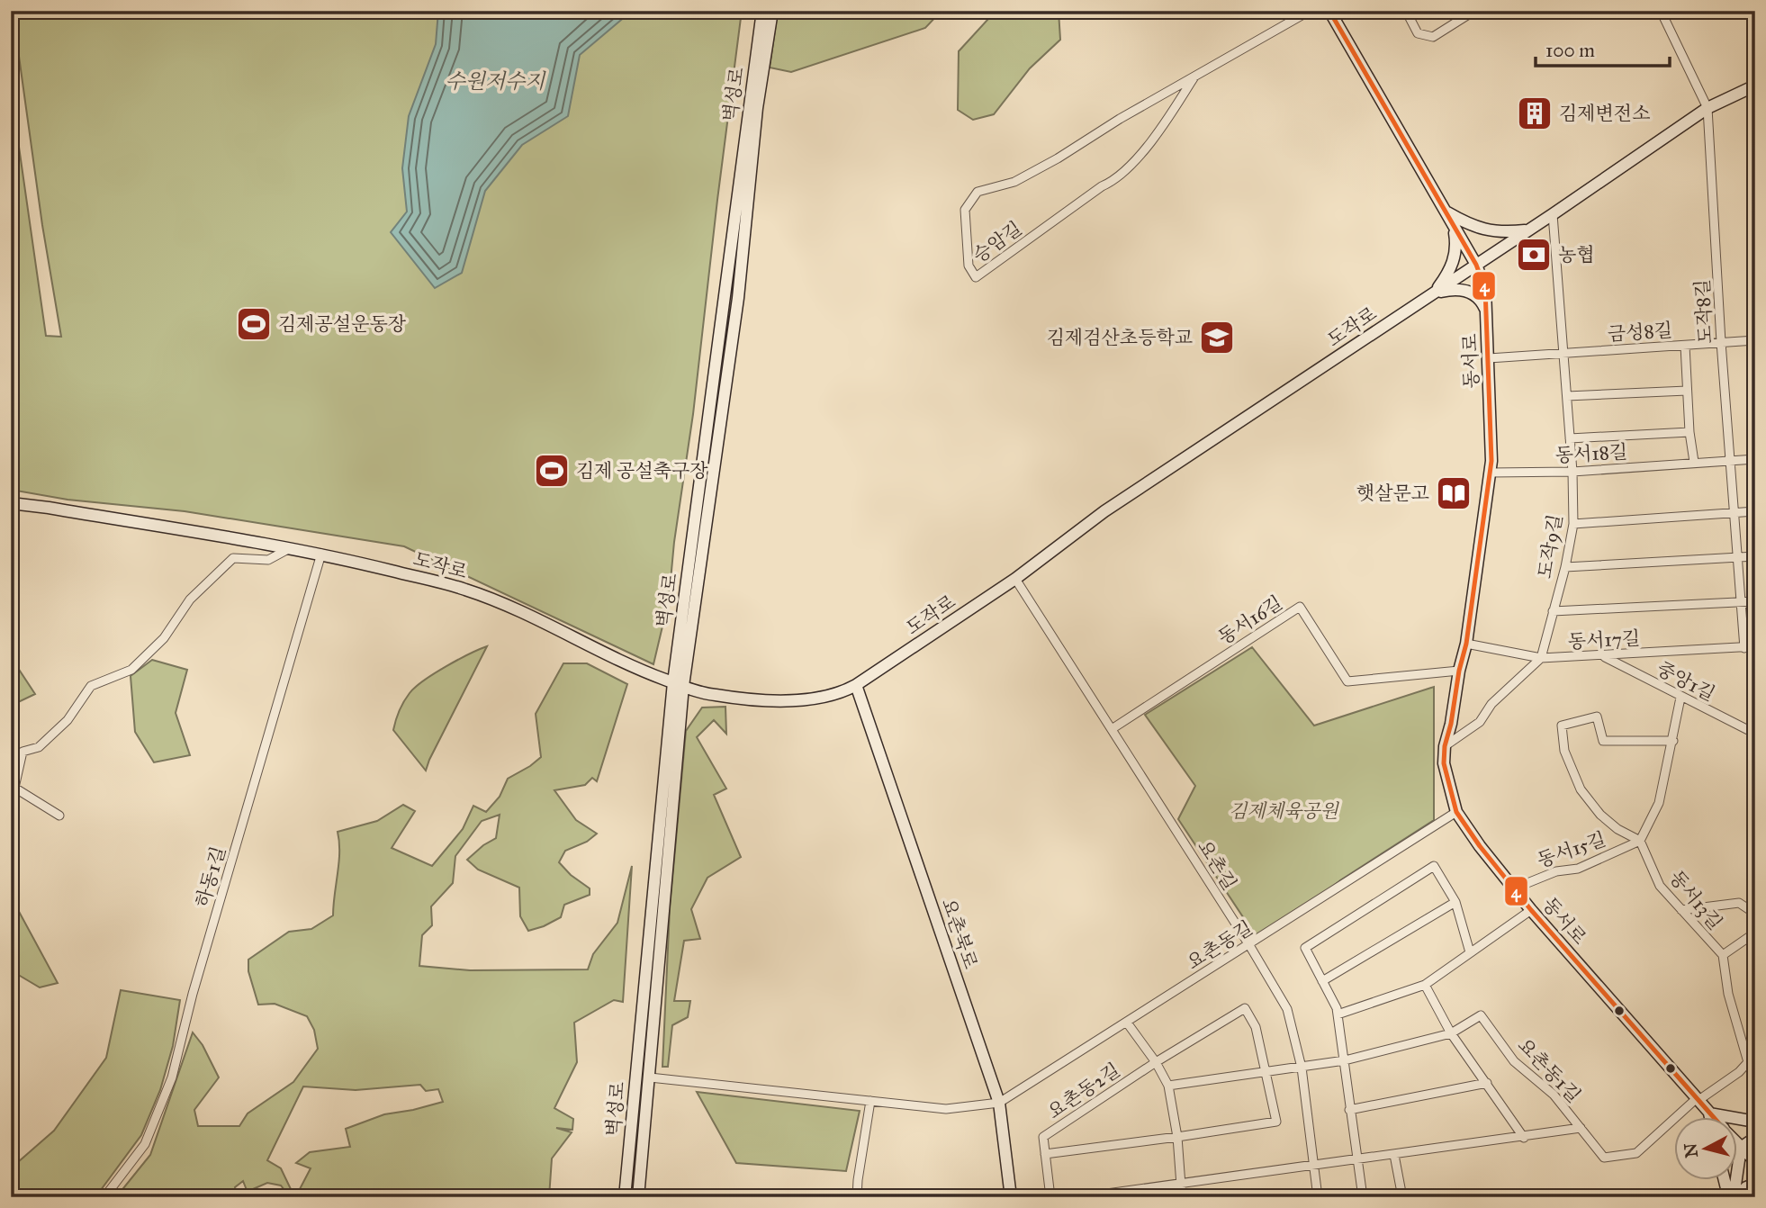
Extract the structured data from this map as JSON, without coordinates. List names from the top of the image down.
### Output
{
  "streets": {
    "main road": [
      "벽성로",
      "도작로",
      "동서로",
      "요촌북로"
    ],
    "street": [
      "승암길",
      "도작8길",
      "금성8길",
      "동서18길",
      "도작9길",
      "동서16길",
      "동서17길",
      "중앙1길",
      "동서15길",
      "요촌길",
      "하동1길",
      "동서13길",
      "요촌동길",
      "요촌동1길",
      "요촌동2길"
    ]
  },
  "crossings": [
    ["벽성로", "도작로"],
    ["도작8길", "도작로"],
    ["도작8길", "금성8길"],
    ["도작8길", "동서18길"],
    ["도작8길", "동서17길"],
    ["도작로", "동서로"],
    ["도작로", "도작9길"],
    ["도작로", "요촌길"],
    ["도작로", "하동1길"],
    ["도작로", "요촌북로"],
    ["금성8길", "도작9길"],
    ["동서로", "동서18길"],
    ["동서로", "동서16길"],
    ["동서로", "동서17길"],
    ["동서로", "동서15길"],
    ["동서로", "동서13길"],
    ["동서로", "요촌동길"],
    ["동서18길", "도작9길"],
    ["도작9길", "동서17길"],
    ["동서16길", "요촌길"],
    ["동서17길", "중앙1길"],
    ["동서15길", "동서13길"],
    ["요촌길", "요촌동길"],
    ["요촌길", "요촌동1길"],
    ["요촌북로", "요촌동길"],
    ["요촌동1길", "요촌동2길"]
  ],
  "water": ["수원저수지"],
  "parks": ["김제체육공원"],
  "places": {
    "building": ["김제변전소"],
    "bank": ["농협"],
    "sports": ["김제공설운동장", "김제 공설축구장"],
    "school or university": ["김제검산초등학교"],
    "library": ["햇살문고"]
  },
  "lines": ["transit line 4"],
  "scale_bar": "100 m",
  "north": "left"
}
